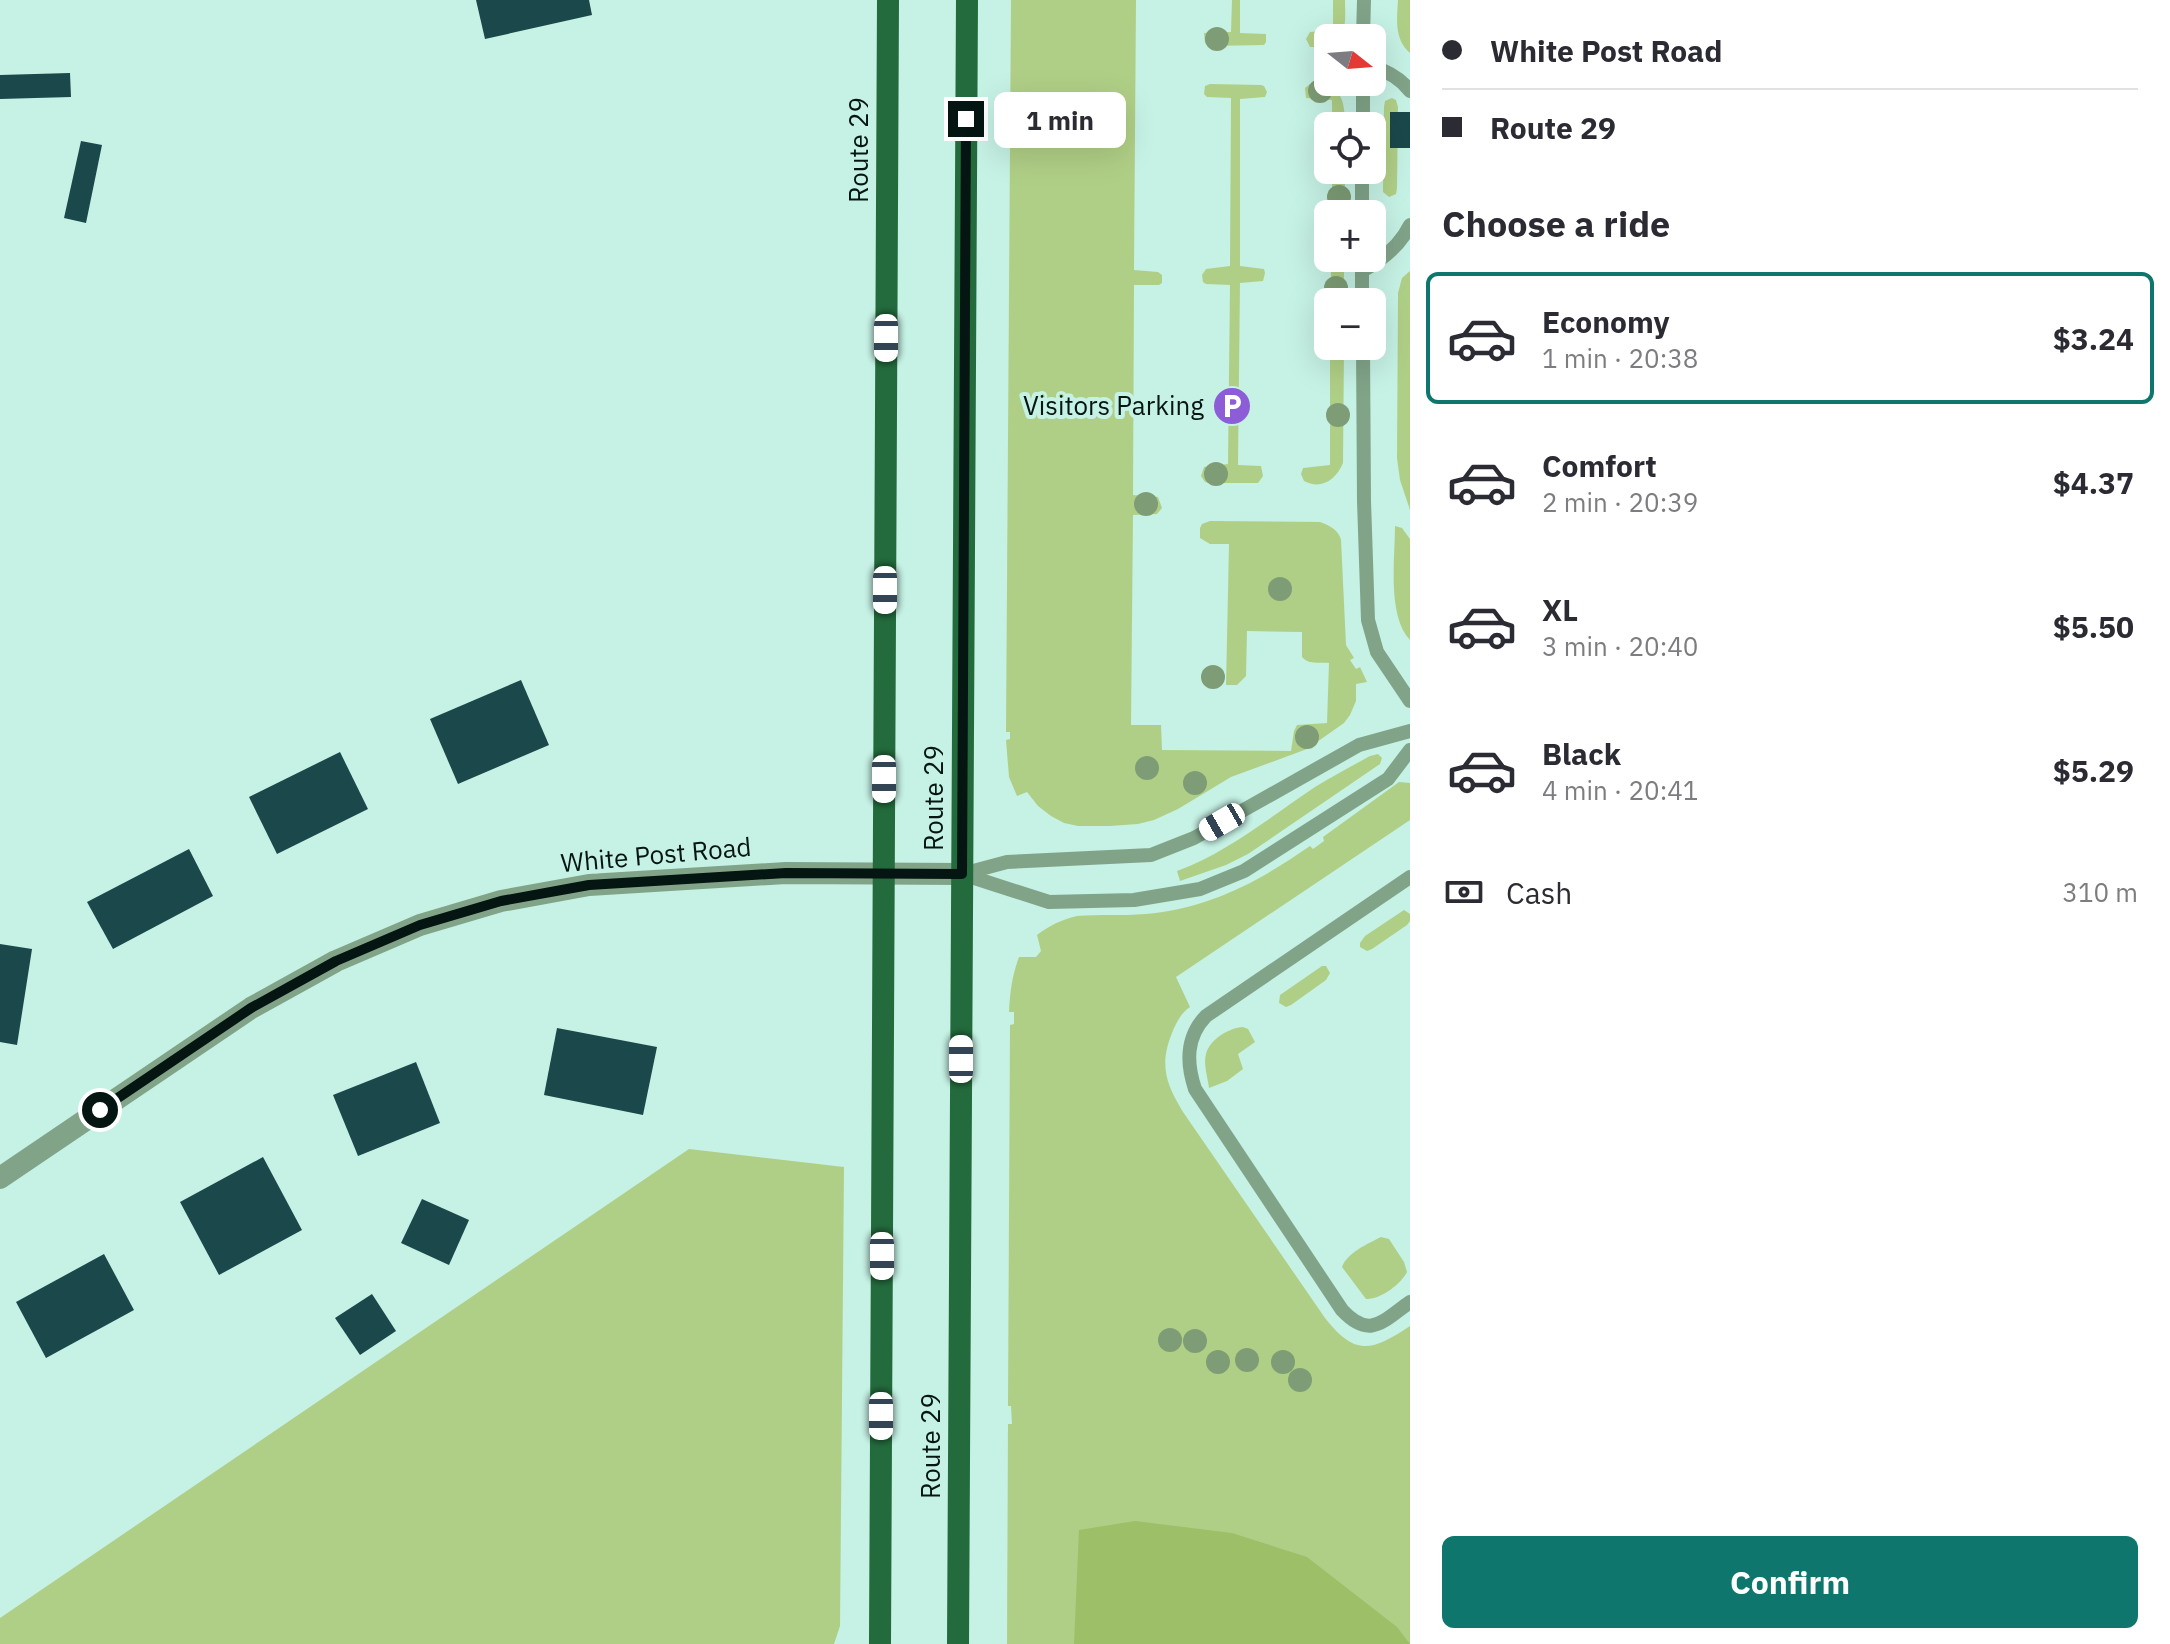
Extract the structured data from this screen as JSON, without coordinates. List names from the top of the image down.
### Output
{
  "streets": {
    "main road": ["Route 29"],
    "street": ["White Post Road"]
  },
  "crossings": [
    ["Route 29", "White Post Road"]
  ],
  "places": {
    "parking": ["Visitors Parking"]
  },
  "north": "right",
  "page": {
    "banner": ["White Post Road", "Route 29"],
    "map_buttons": ["+", "−"],
    "bubble": "1 min",
    "heading": "Choose a ride",
    "list": [
      {
        "name": "Economy",
        "note": "1 min · 20:38",
        "value": "$3.24"
      },
      {
        "name": "Comfort",
        "note": "2 min · 20:39",
        "value": "$4.37"
      },
      {
        "name": "XL",
        "note": "3 min · 20:40",
        "value": "$5.50"
      },
      {
        "name": "Black",
        "note": "4 min · 20:41",
        "value": "$5.29"
      }
    ],
    "pay": ["Cash", "310 m"],
    "buttons": "Confirm"
  }
}
